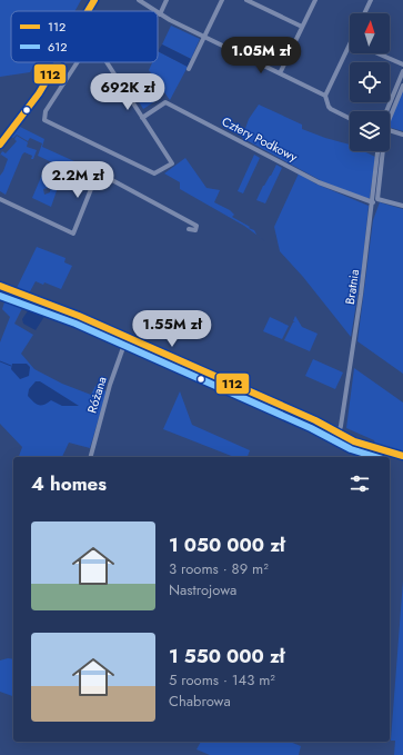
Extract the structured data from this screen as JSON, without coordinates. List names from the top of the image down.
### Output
{
  "streets": {
    "street": ["Cztery Podkowy", "Bratnia", "Różana"]
  },
  "crossings": [
    ["Cztery Podkowy", "Bratnia"]
  ],
  "lines": ["transit line 112", "transit line 612"],
  "legend": ["112", "612"],
  "north": "top",
  "page": {
    "price": [
      "1.05M zł",
      "692K zł",
      "2.2M zł",
      "1.55M zł"
    ],
    "heading": "4 homes",
    "list": [
      {
        "name": "1 050 000 zł",
        "note": "3 rooms · 89 m² · Nastrojowa"
      },
      {
        "name": "1 550 000 zł",
        "note": "5 rooms · 143 m² · Chabrowa"
      }
    ]
  }
}
